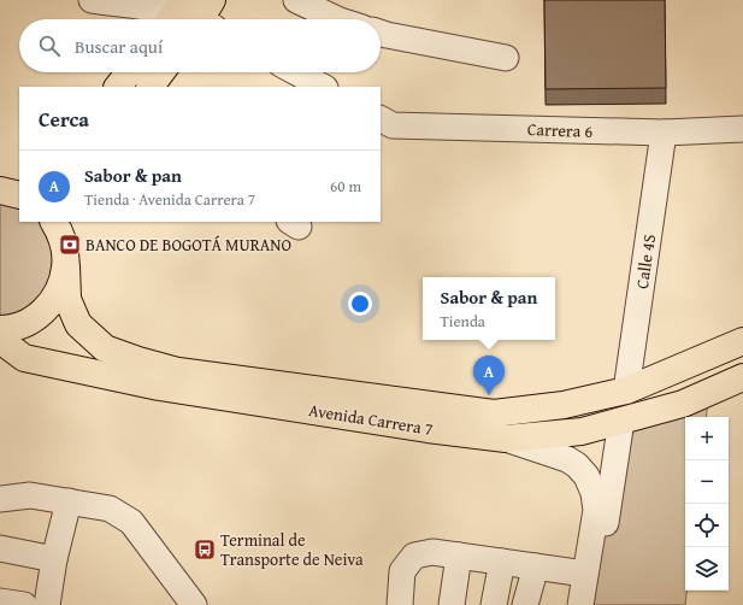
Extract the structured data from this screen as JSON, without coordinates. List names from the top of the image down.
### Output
{
  "streets": {
    "main road": ["Avenida Carrera 7"],
    "street": ["Carrera 6", "Calle 4S"]
  },
  "crossings": [
    ["Carrera 6", "Calle 4S"],
    ["Calle 4S", "Avenida Carrera 7"]
  ],
  "places": {
    "bank": ["BANCO DE BOGOTÁ MURANO"],
    "bus stop": ["Terminal de Transporte de Neiva"]
  },
  "page": {
    "search": "Buscar aquí",
    "heading": "Cerca",
    "list": [
      {
        "mark": "A",
        "name": "Sabor & pan",
        "note": "Tienda · Avenida Carrera 7",
        "value": "60 m"
      }
    ],
    "popup": ["Sabor & pan", "Tienda"],
    "pins": "A",
    "map_buttons": ["+", "−"]
  }
}
